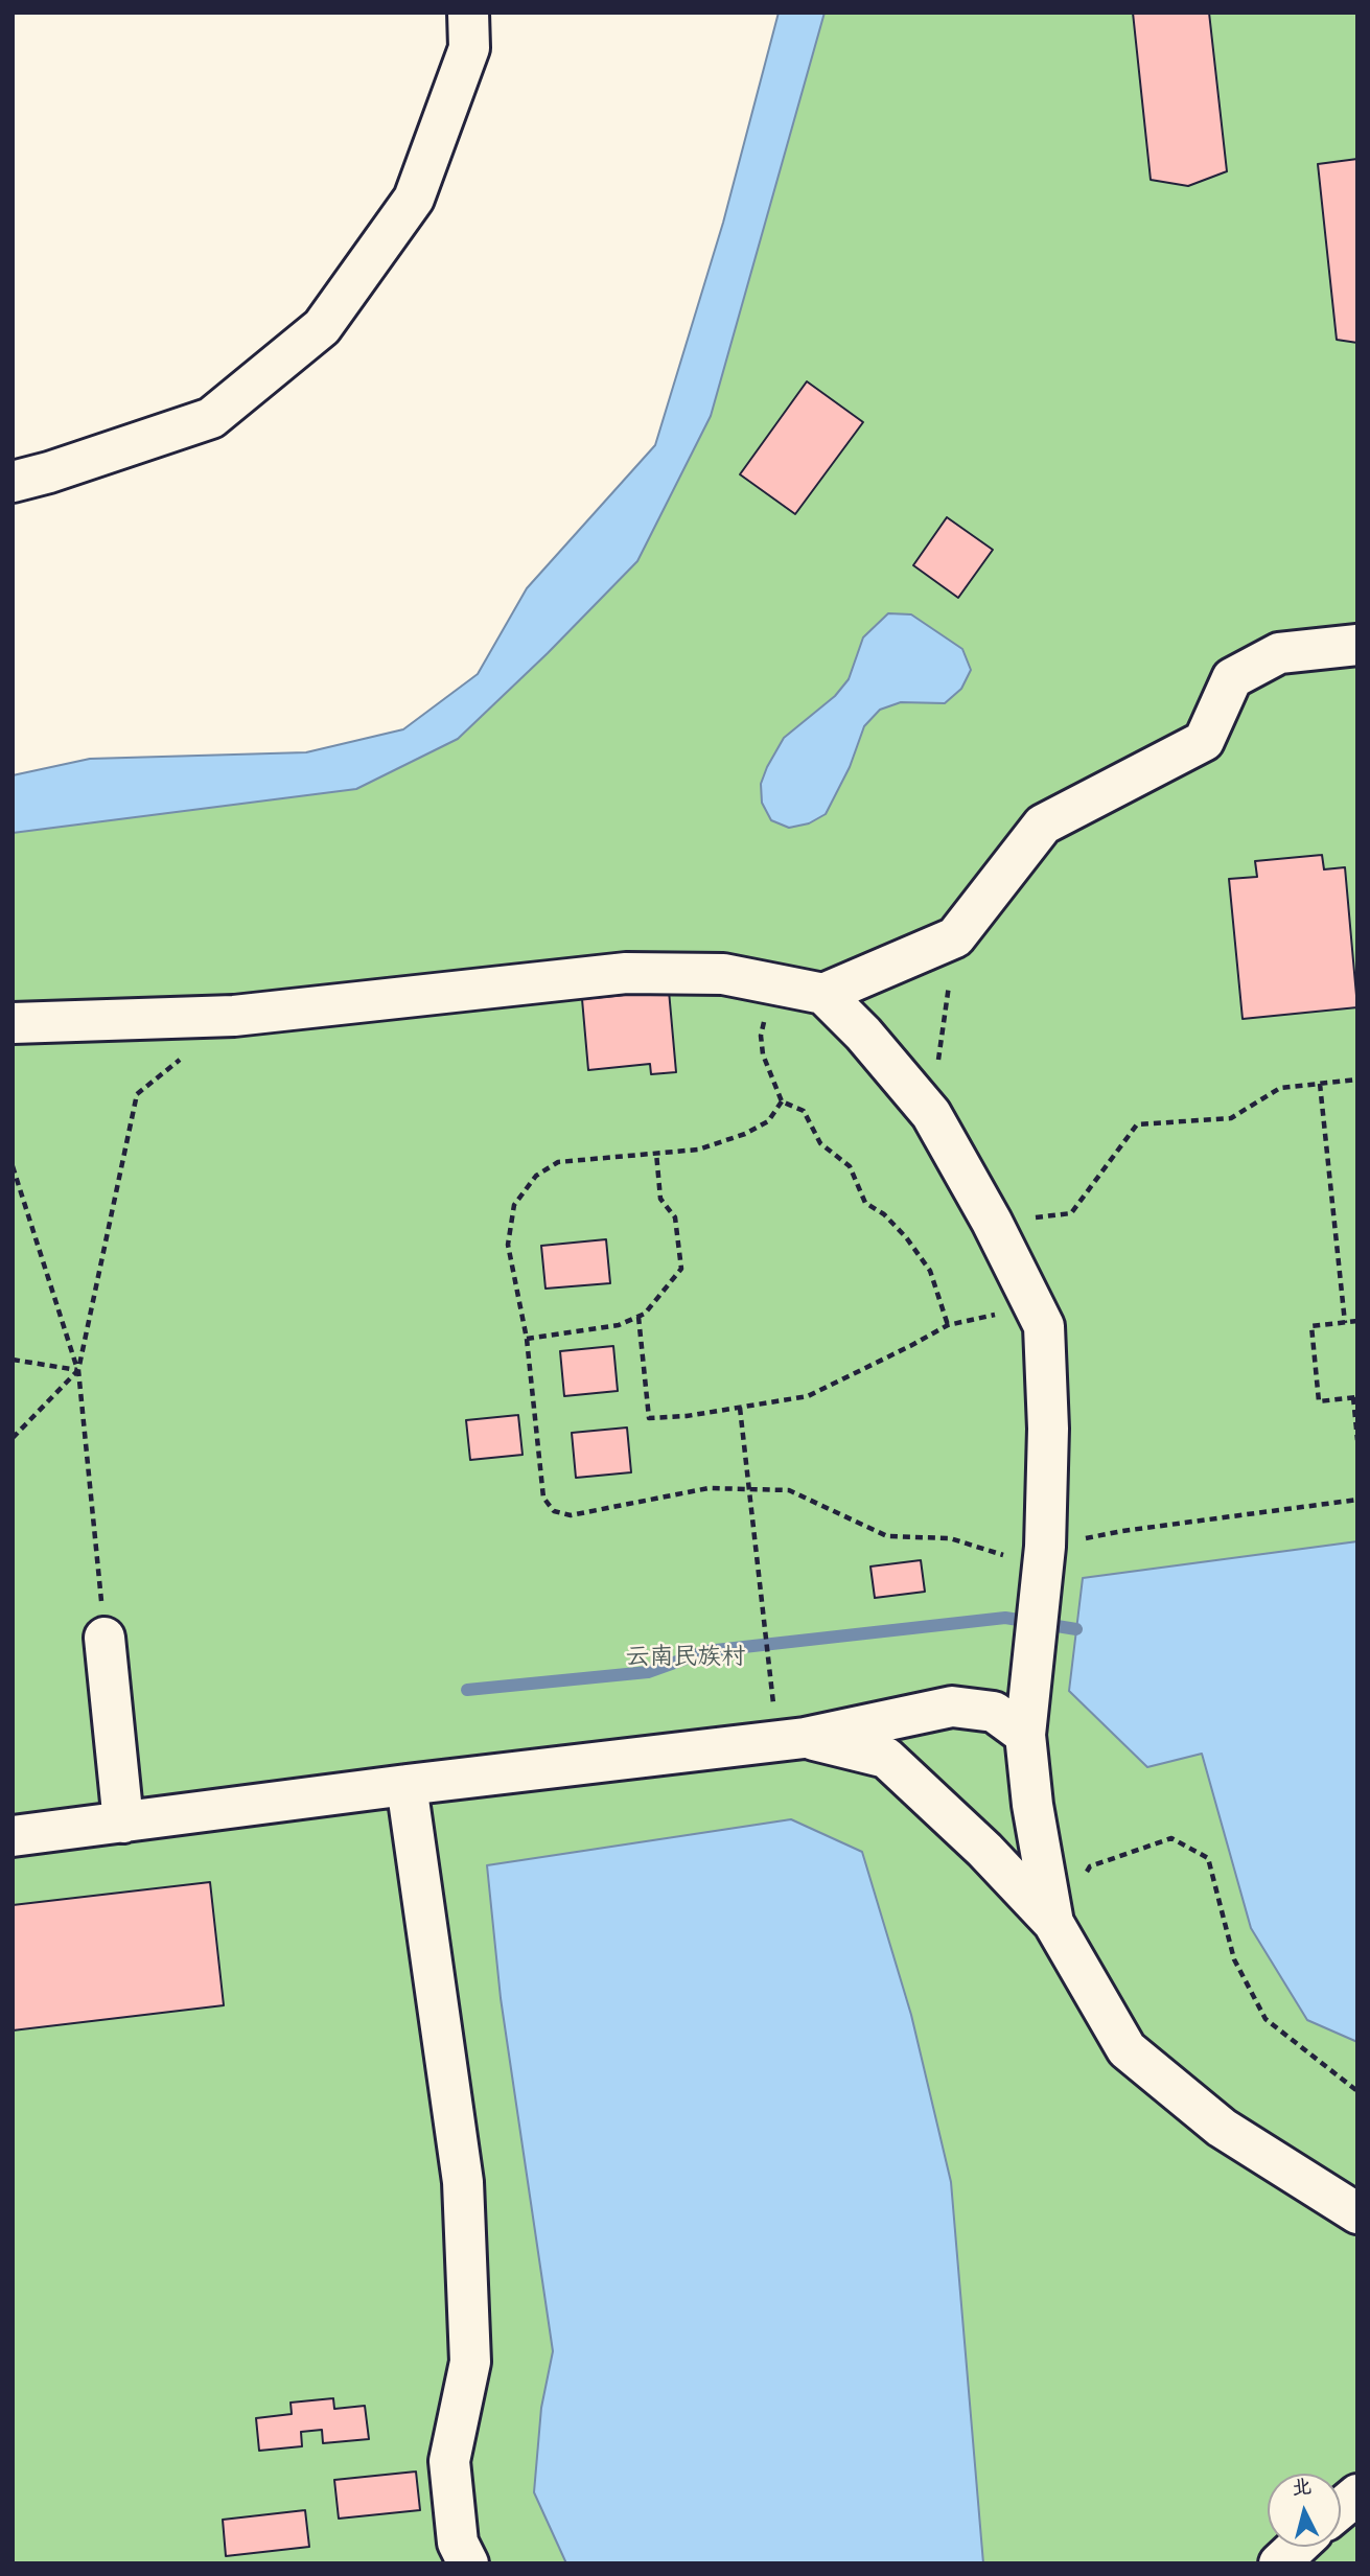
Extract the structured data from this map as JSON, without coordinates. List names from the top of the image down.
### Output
{
  "parks": ["云南民族村"],
  "north": "top"
}
